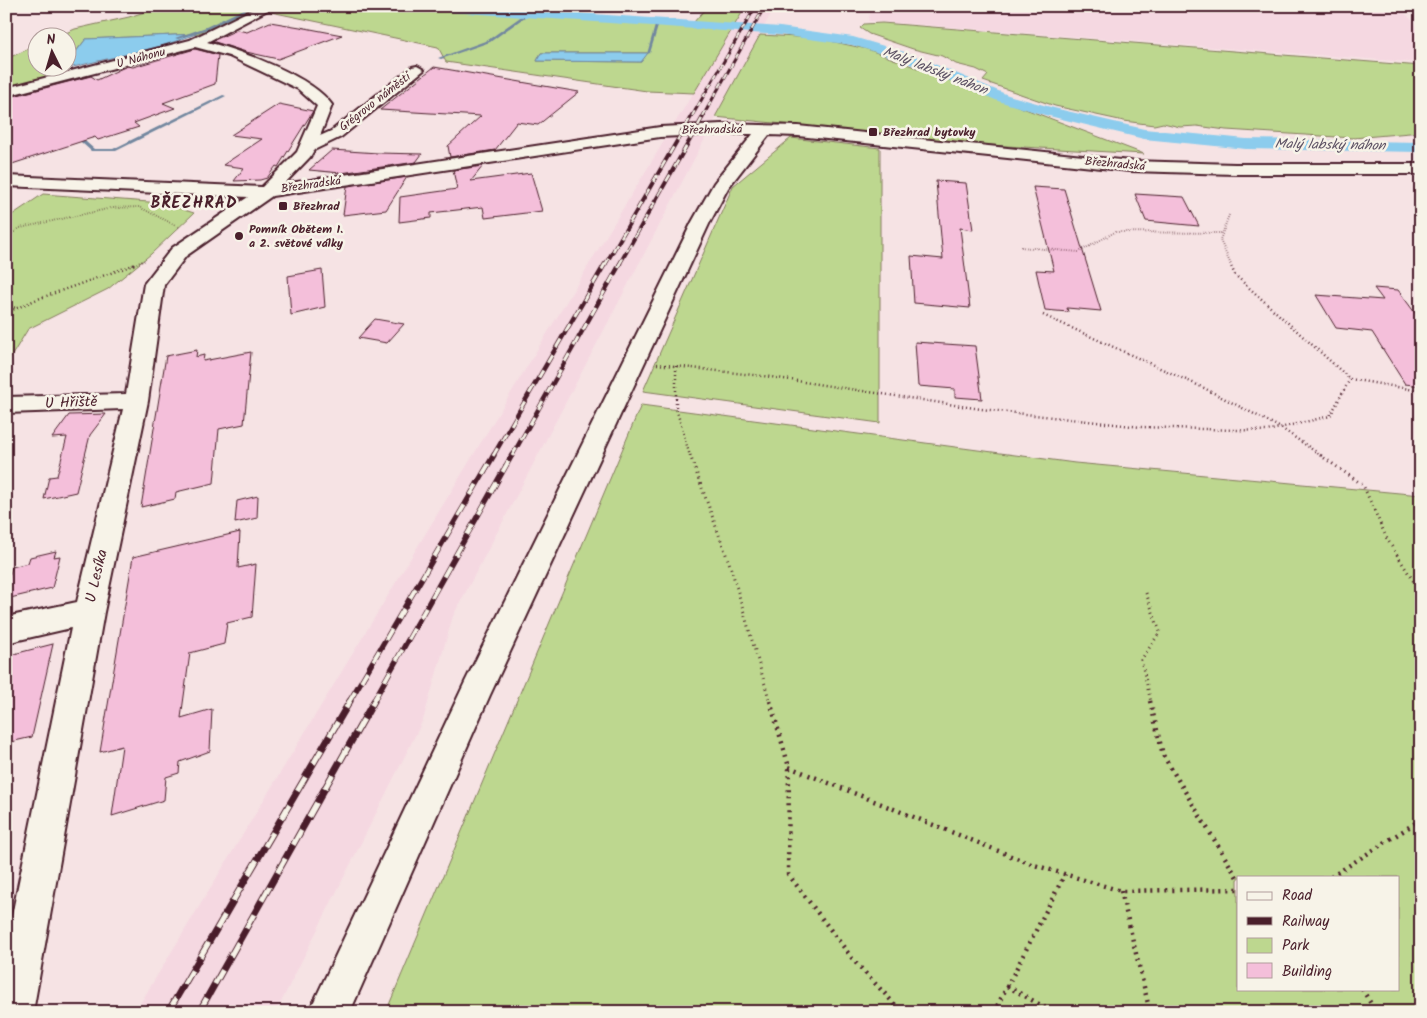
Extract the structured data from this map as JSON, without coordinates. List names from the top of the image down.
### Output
{
  "streets": {
    "street": [
      "U Náhonu",
      "Grégrovo náměstí",
      "Březhradská",
      "U Hřiště",
      "U Lesíka"
    ]
  },
  "crossings": [
    ["U Náhonu", "Grégrovo náměstí"],
    ["Grégrovo náměstí", "Březhradská"],
    ["Grégrovo náměstí", "U Lesíka"],
    ["Březhradská", "U Lesíka"],
    ["U Hřiště", "U Lesíka"]
  ],
  "districts": ["BŘEZHRAD"],
  "water": ["Malý labský náhon"],
  "places": {
    "transit": ["Březhrad bytovky", "Březhrad"],
    "other": ["Pomník Obětem 1. a 2. světové války"]
  },
  "legend": [
    "Road",
    "Railway",
    "Park",
    "Building"
  ],
  "north": "top"
}
